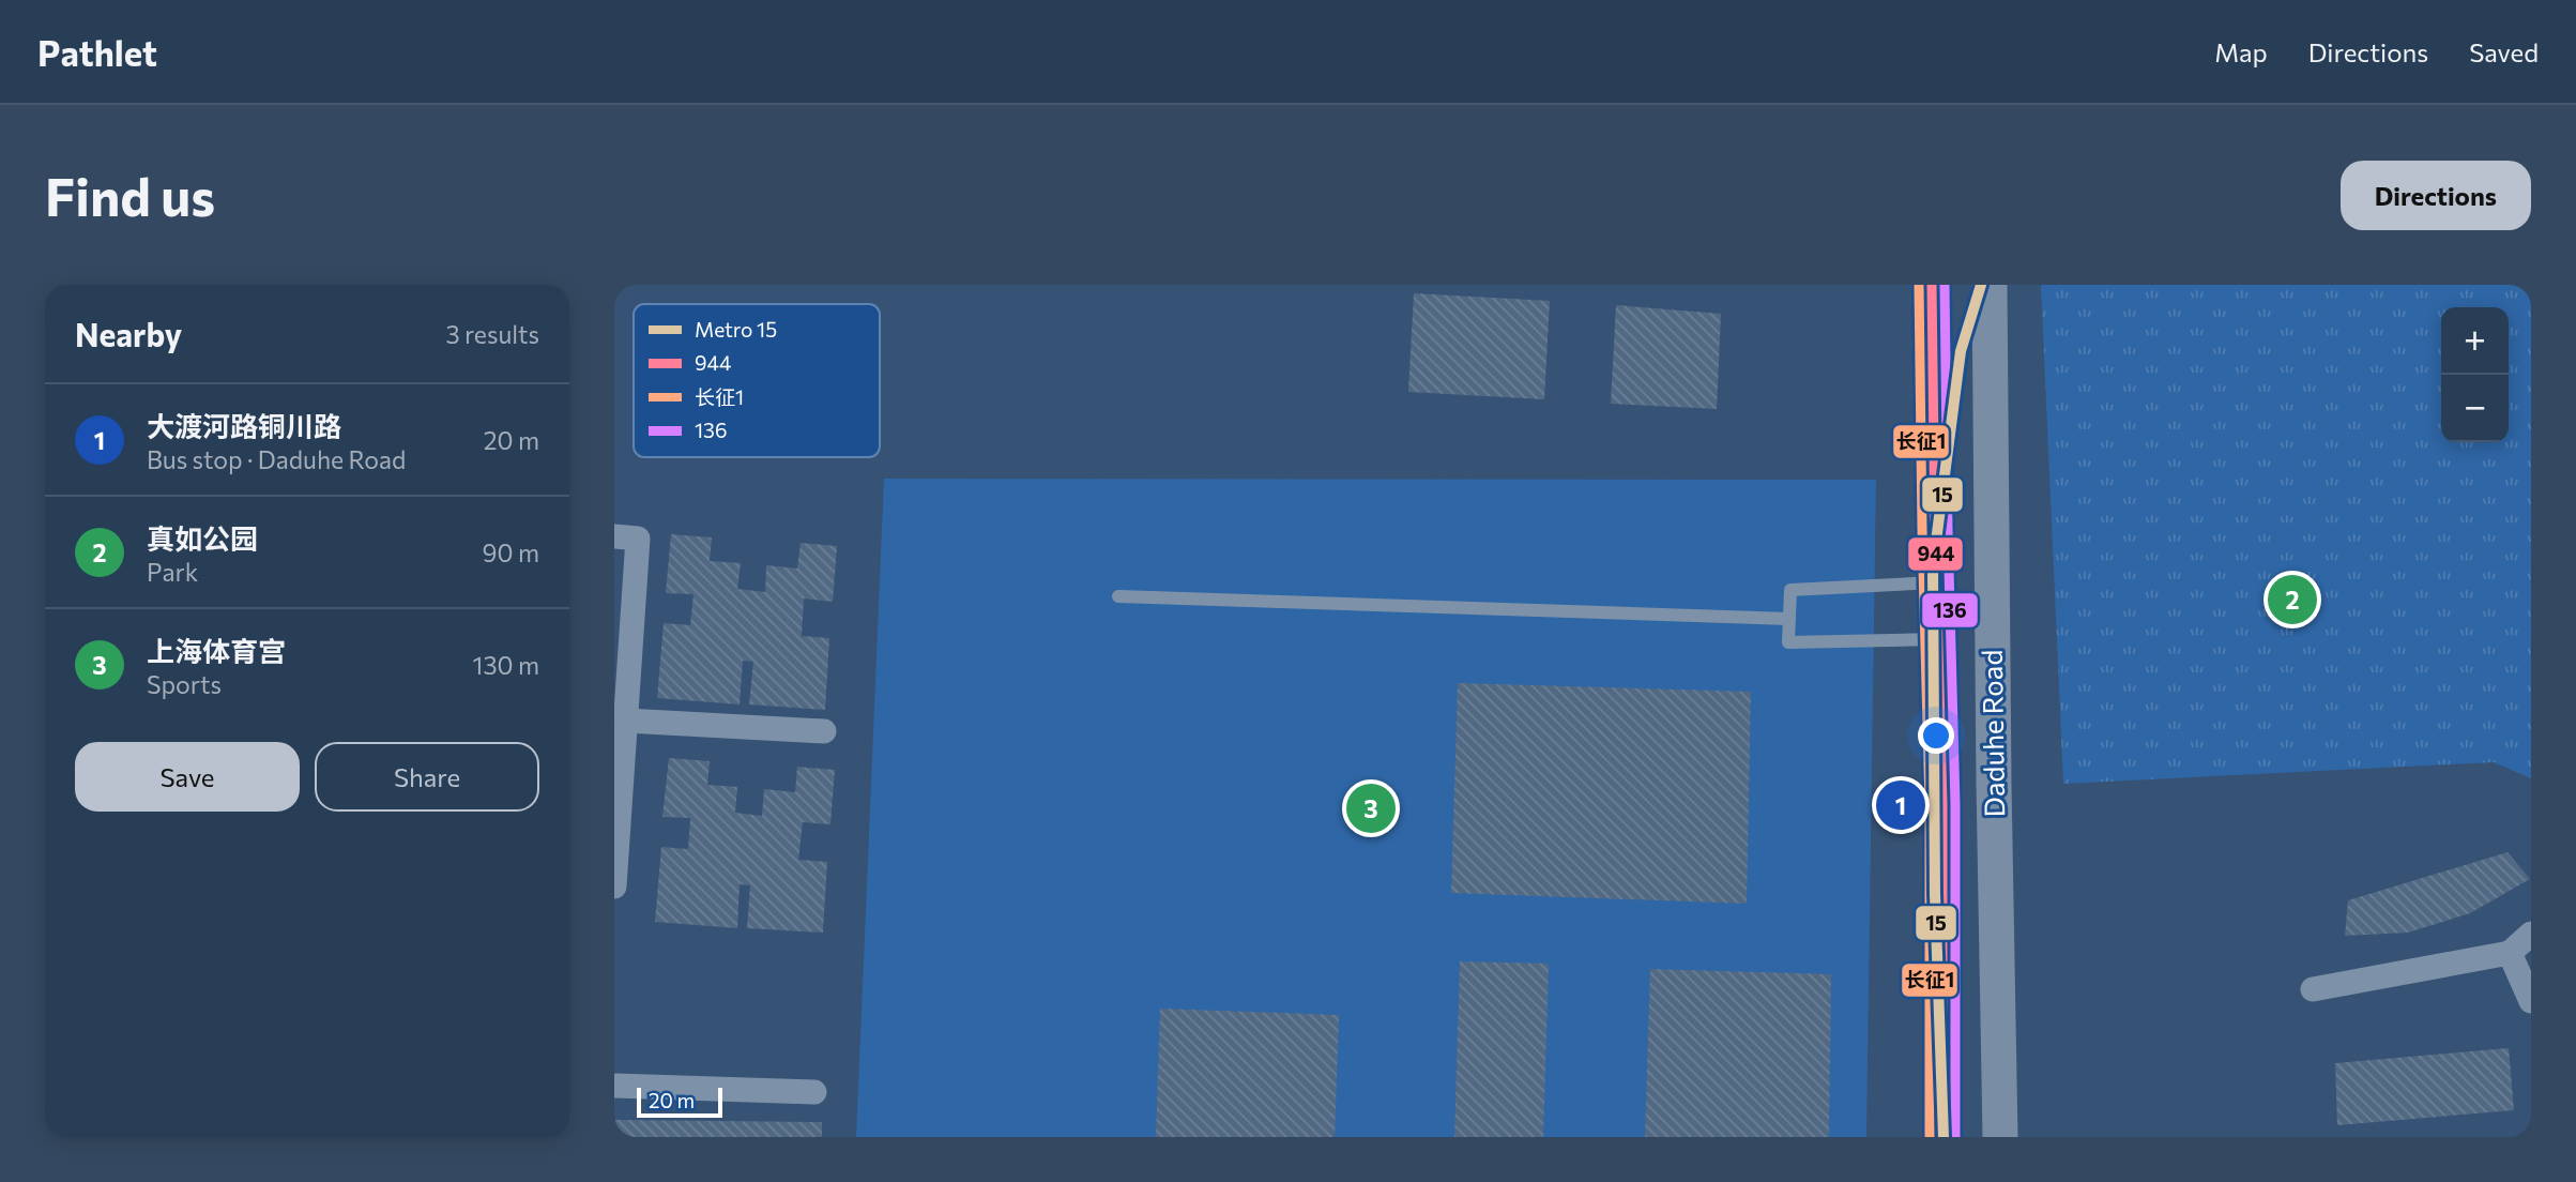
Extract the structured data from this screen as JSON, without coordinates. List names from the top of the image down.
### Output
{
  "streets": {
    "main road": ["Daduhe Road"]
  },
  "lines": [
    "metro line 15",
    "transit line 944",
    "transit line 长征1",
    "transit line 136"
  ],
  "legend": [
    "Metro 15",
    "944",
    "长征1",
    "136"
  ],
  "scale_bar": "20 m",
  "page": {
    "header": "Pathlet",
    "nav": ["Map", "Directions", "Saved"],
    "buttons": [
      "Directions",
      ["Save", "Share"]
    ],
    "title": "Find us",
    "heading": ["Nearby", "3 results"],
    "map_buttons": ["+", "−"],
    "list": [
      {
        "mark": "1",
        "name": "大渡河路铜川路",
        "note": "Bus stop · Daduhe Road",
        "value": "20 m"
      },
      {
        "mark": "2",
        "name": "真如公园",
        "note": "Park",
        "value": "90 m"
      },
      {
        "mark": "3",
        "name": "上海体育宫",
        "note": "Sports",
        "value": "130 m"
      }
    ],
    "pins": ["2", "1", "3"],
    "scale": "20 m"
  }
}
